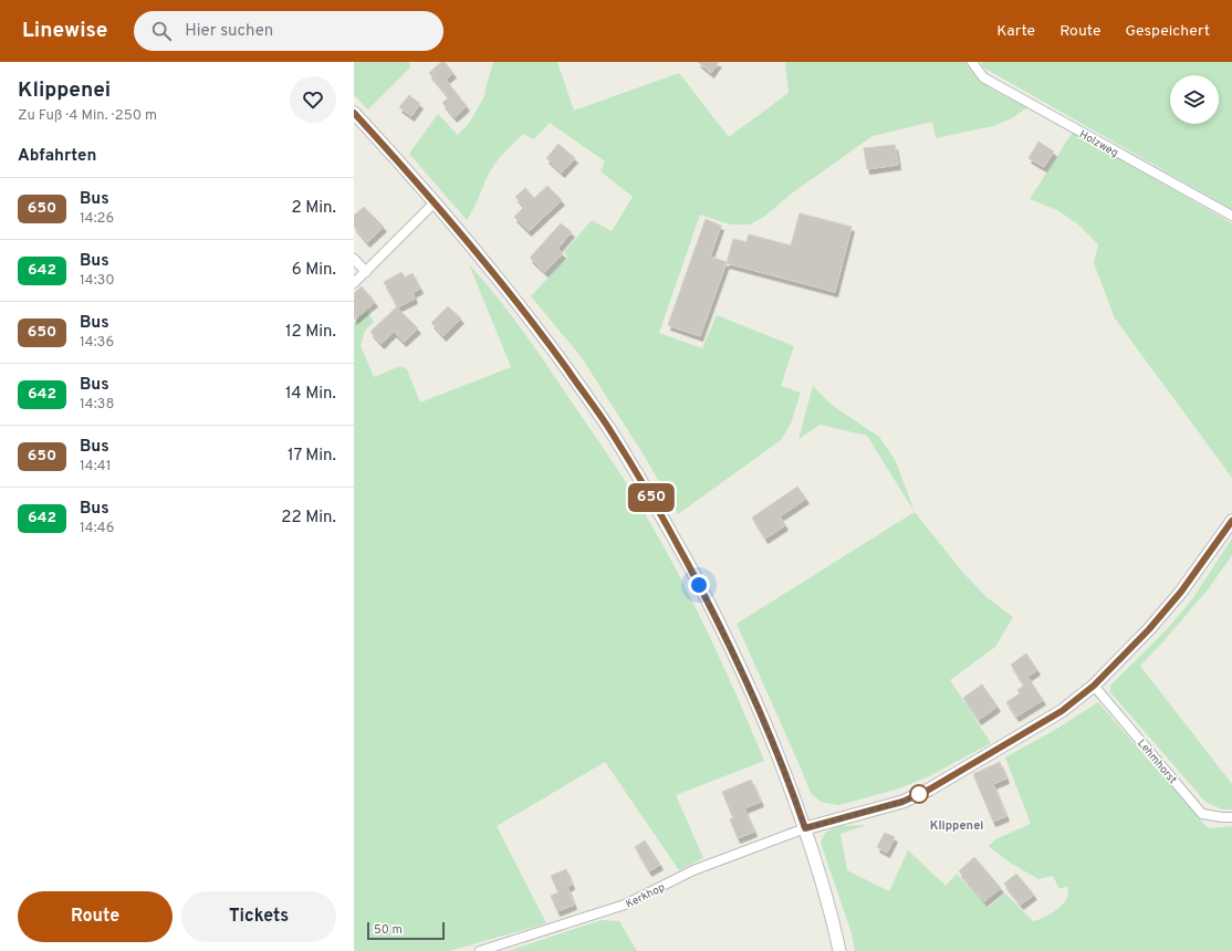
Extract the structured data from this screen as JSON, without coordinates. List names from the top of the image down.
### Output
{
  "streets": {
    "street": ["Holzweg", "Lehmhorst", "Kerkhop"]
  },
  "districts": ["Klippenei"],
  "lines": ["bus line 650"],
  "scale_bar": "50 m",
  "page": {
    "header": "Linewise",
    "search": "Hier suchen",
    "nav": ["Karte", "Route", "Gespeichert"],
    "heading": [
      ["Klippenei", "Zu Fuß · 4 Min. · 250 m"],
      "Abfahrten"
    ],
    "on_map": "650",
    "list": [
      {
        "mark": "650",
        "name": "Bus",
        "note": "14:26",
        "value": "2 Min."
      },
      {
        "mark": "642",
        "name": "Bus",
        "note": "14:30",
        "value": "6 Min."
      },
      {
        "mark": "650",
        "name": "Bus",
        "note": "14:36",
        "value": "12 Min."
      },
      {
        "mark": "642",
        "name": "Bus",
        "note": "14:38",
        "value": "14 Min."
      },
      {
        "mark": "650",
        "name": "Bus",
        "note": "14:41",
        "value": "17 Min."
      },
      {
        "mark": "642",
        "name": "Bus",
        "note": "14:46",
        "value": "22 Min."
      }
    ],
    "buttons": ["Route", "Tickets"],
    "scale": "50 m"
  }
}
